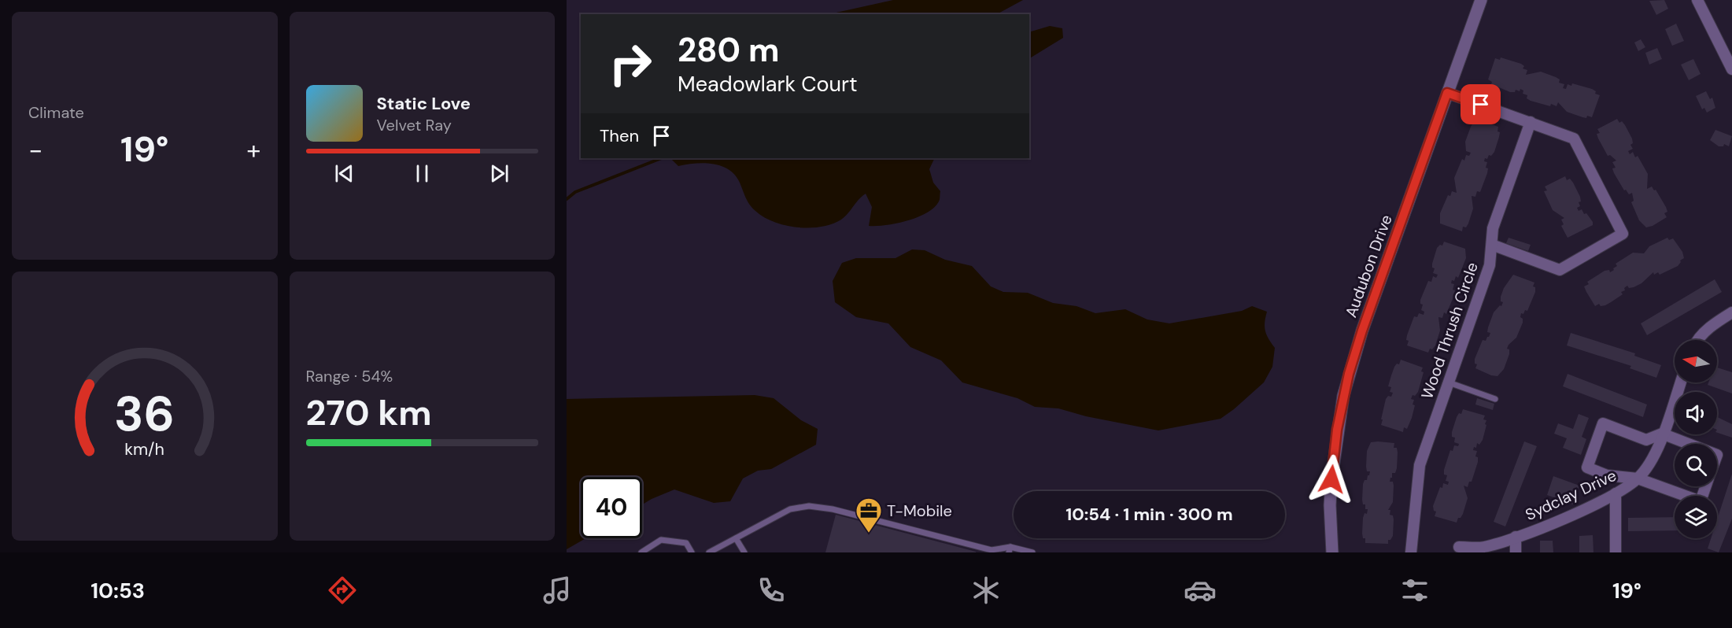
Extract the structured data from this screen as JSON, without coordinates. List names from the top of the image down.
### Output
{
  "streets": {
    "street": ["Audubon Drive", "Wood Thrush Circle", "Sydclay Drive"]
  },
  "places": {
    "office": ["T-Mobile"]
  },
  "north": "left",
  "page": {
    "tile": [
      "Climate",
      ["Range · 54%", "270 km"]
    ],
    "turn": ["280 m", "Meadowlark Court"],
    "song": ["Static Love", "Velvet Ray"],
    "then": "Then",
    "heat": ["−", "19°", "+"],
    "limit": "40",
    "trip": "10:54 · 1 min · 300 m",
    "tabs": ["10:53", "19°"],
    "gauge": ["36", "km/h"]
  }
}
